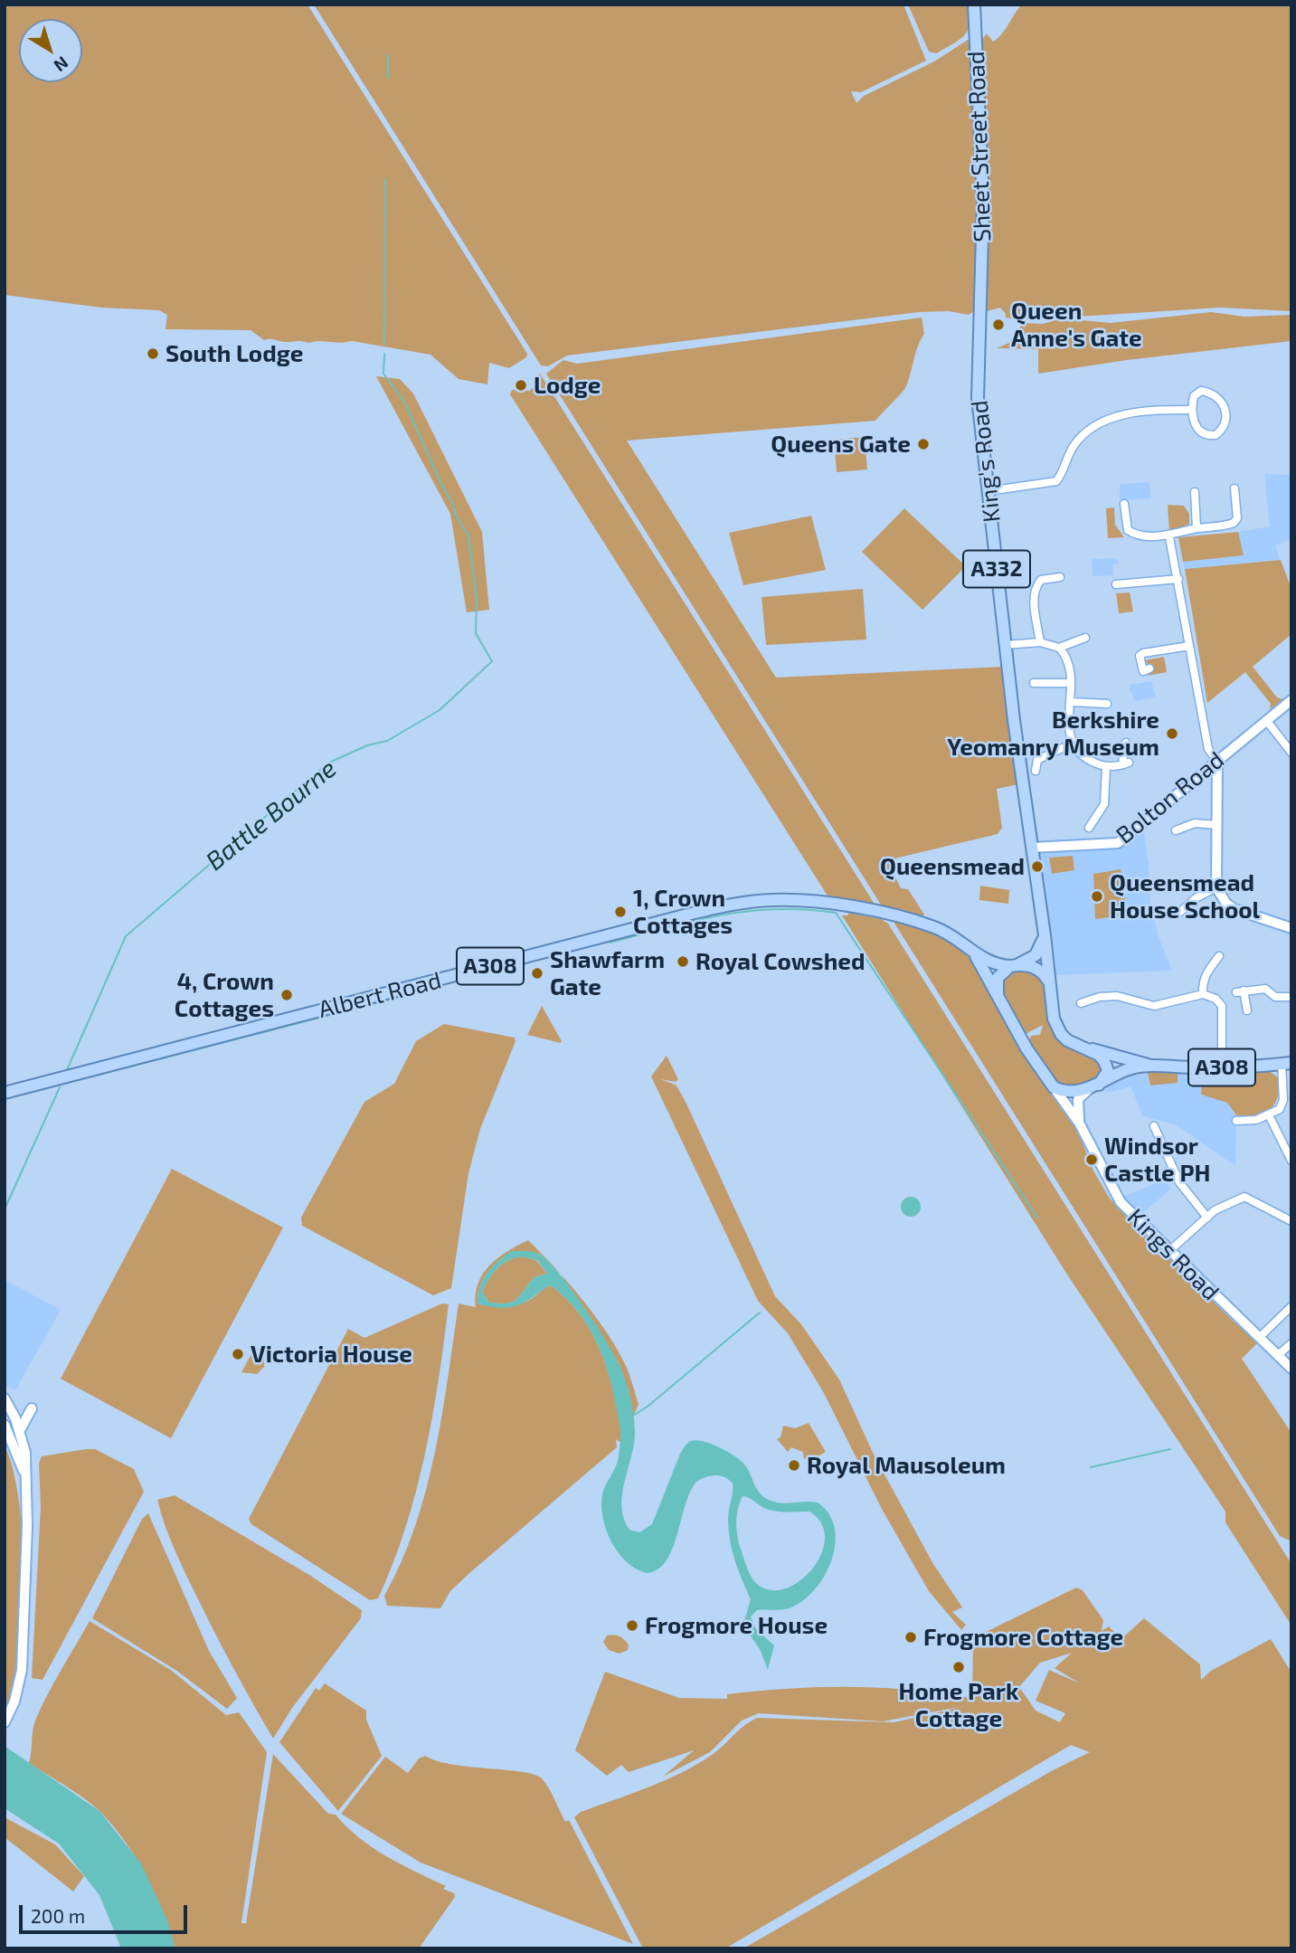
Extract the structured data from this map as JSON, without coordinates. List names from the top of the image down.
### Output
{
  "streets": {
    "main road": [
      "Sheet Street Road",
      "King's Road",
      "A332",
      "A308",
      "Albert Road"
    ],
    "street": ["Bolton Road", "Kings Road"]
  },
  "crossings": [
    ["Sheet Street Road", "King's Road"],
    ["King's Road", "Bolton Road"],
    ["King's Road", "A308"],
    ["King's Road", "Albert Road"],
    ["Albert Road", "Kings Road"]
  ],
  "water": ["Battle Bourne"],
  "places": [
    "Queen Anne's Gate",
    "South Lodge",
    "Lodge",
    "Queens Gate",
    "Berkshire Yeomanry Museum",
    "Queensmead",
    "Queensmead House School",
    "1, Crown Cottages",
    "Royal Cowshed",
    "Shawfarm Gate",
    "4, Crown Cottages",
    "Windsor Castle PH",
    "Victoria House",
    "Royal Mausoleum",
    "Frogmore House",
    "Frogmore Cottage",
    "Home Park Cottage"
  ],
  "scale_bar": "200 m",
  "north": "bottom right"
}
